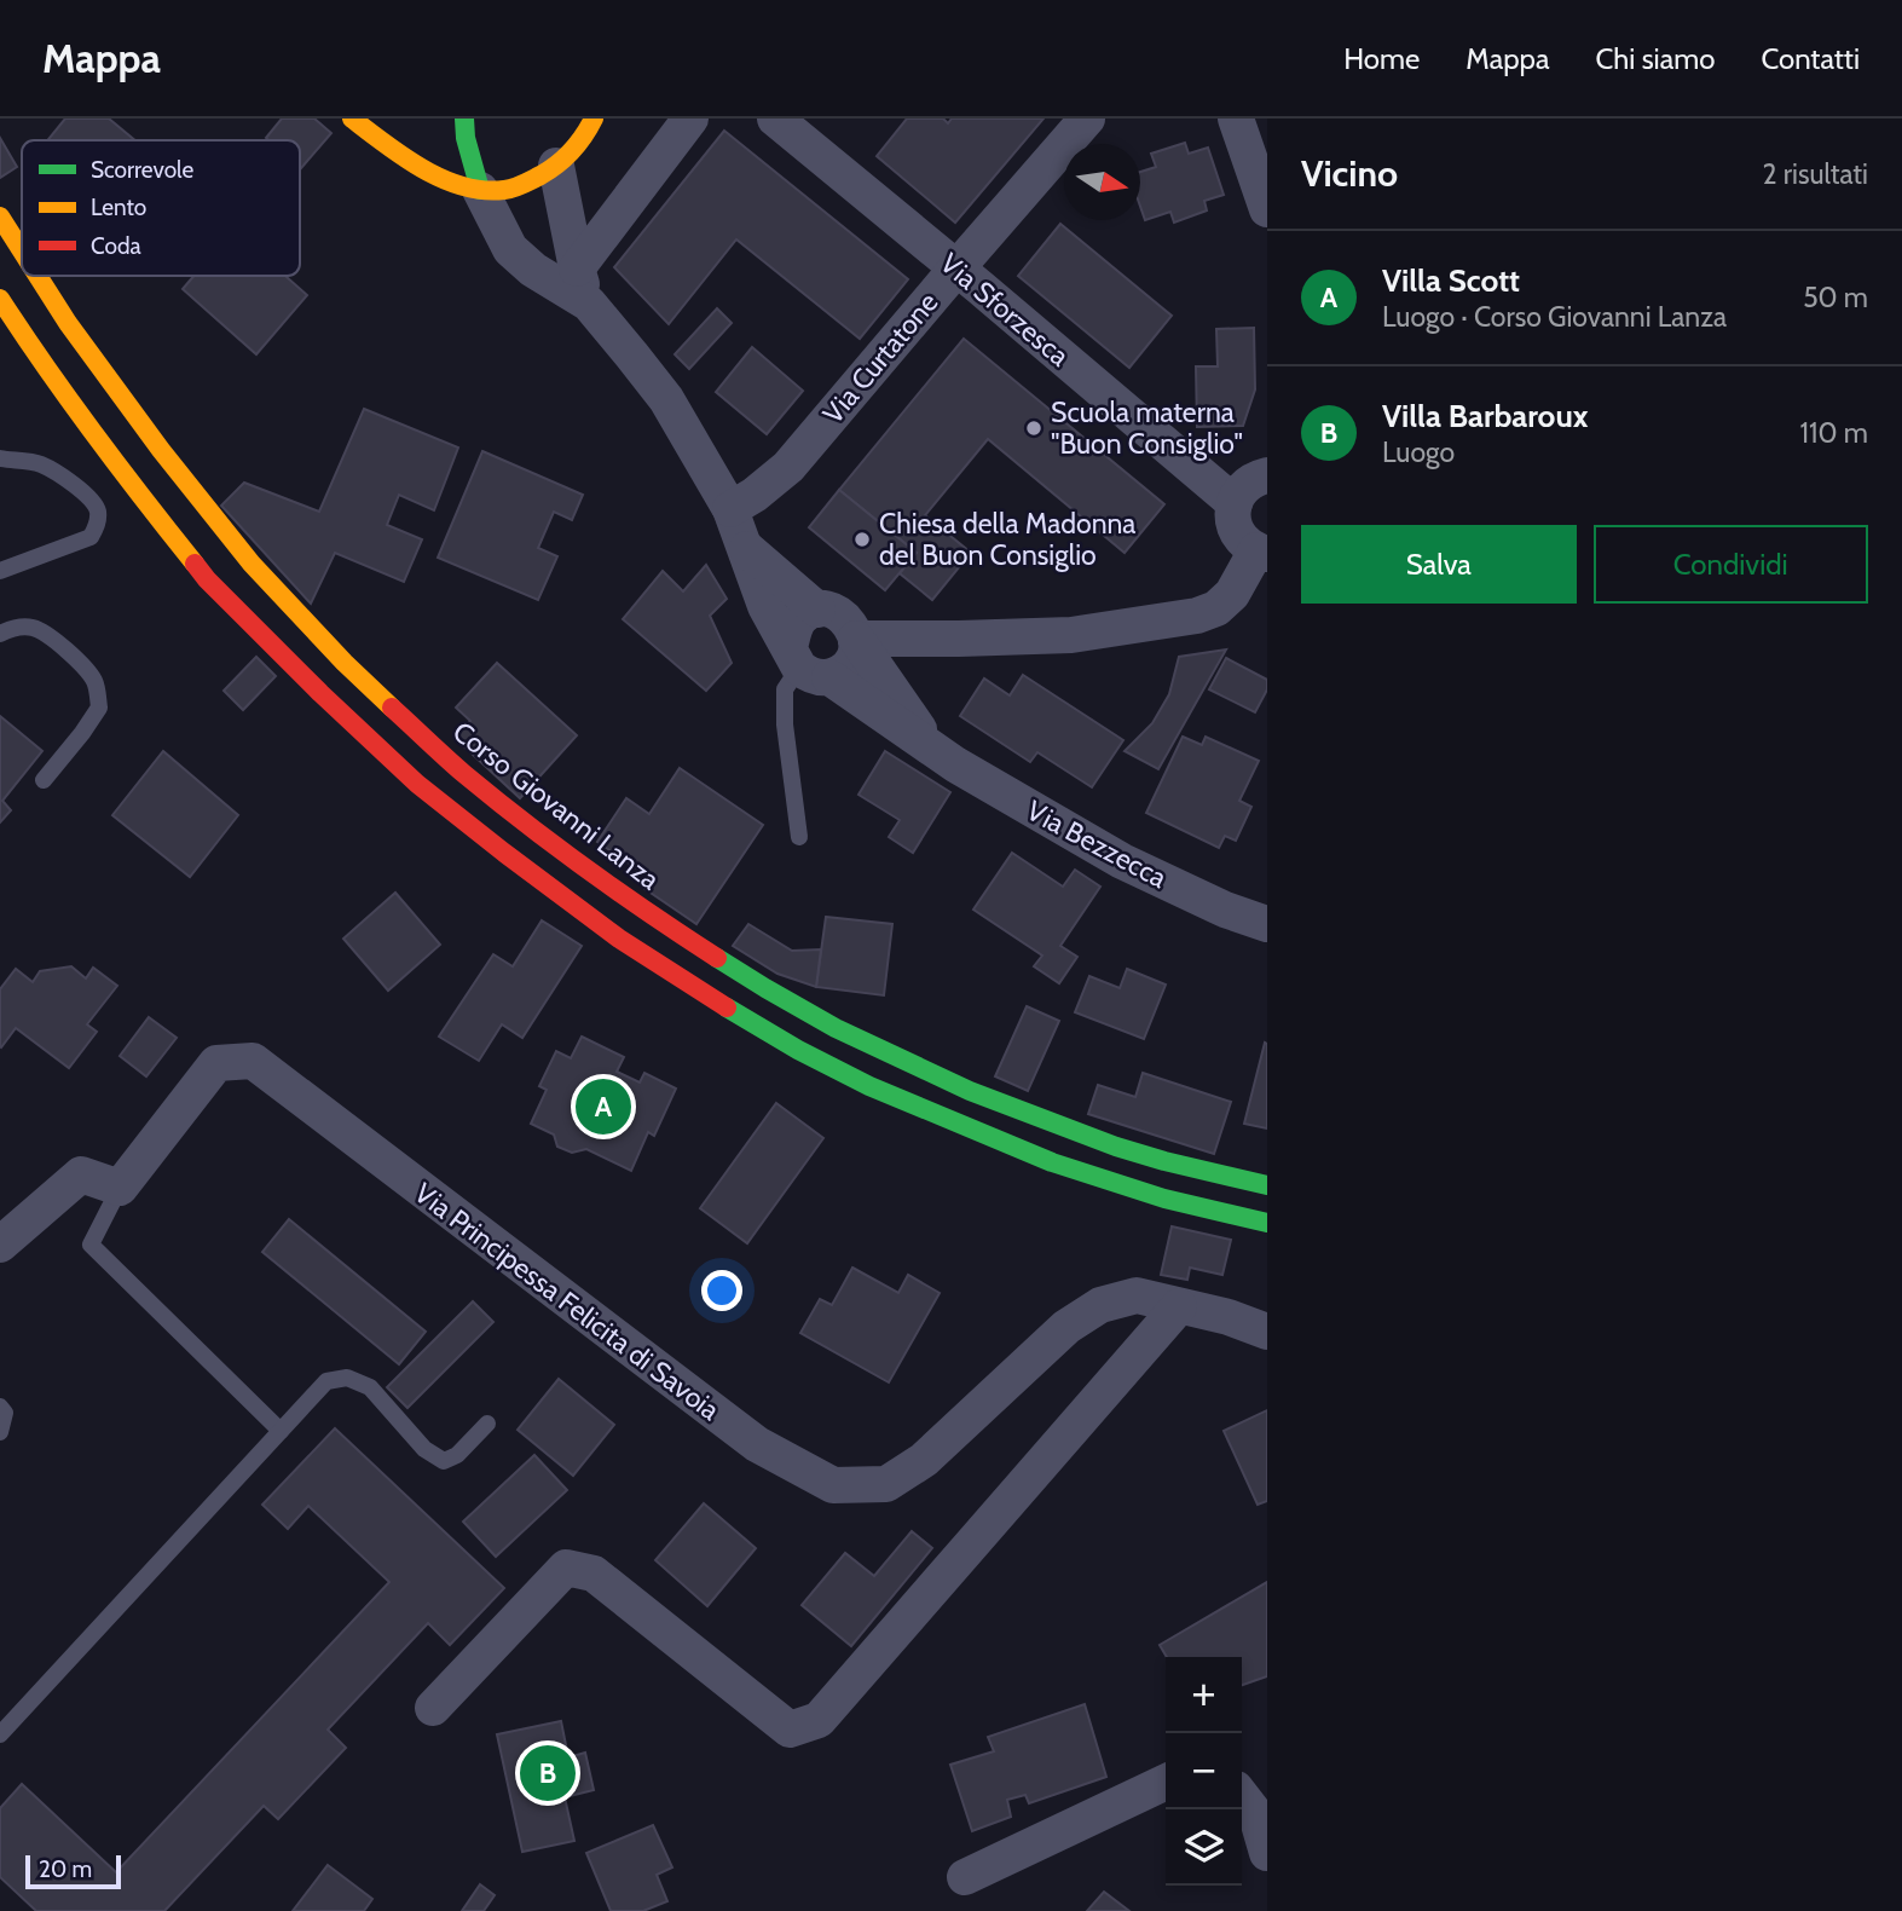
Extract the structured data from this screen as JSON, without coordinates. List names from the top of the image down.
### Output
{
  "streets": {
    "street": [
      "Via Sforzesca",
      "Via Curtatone",
      "Corso Giovanni Lanza",
      "Via Bezzecca",
      "Via Principessa Felicita di Savoia"
    ]
  },
  "crossings": [
    ["Via Sforzesca", "Via Curtatone"],
    ["Via Curtatone", "Via Bezzecca"]
  ],
  "places": ["Scuola materna \"Buon Consiglio\"", "Chiesa della Madonna del Buon Consiglio"],
  "legend": ["Scorrevole", "Lento", "Coda"],
  "scale_bar": "20 m",
  "north": "right",
  "page": {
    "header": "Mappa",
    "nav": [
      "Home",
      "Mappa",
      "Chi siamo",
      "Contatti"
    ],
    "heading": ["Vicino", "2 risultati"],
    "list": [
      {
        "mark": "A",
        "name": "Villa Scott",
        "note": "Luogo · Corso Giovanni Lanza",
        "value": "50 m"
      },
      {
        "mark": "B",
        "name": "Villa Barbaroux",
        "note": "Luogo",
        "value": "110 m"
      }
    ],
    "buttons": ["Salva", "Condividi"],
    "pins": ["A", "B"],
    "map_buttons": ["+", "−"],
    "scale": "20 m"
  }
}
